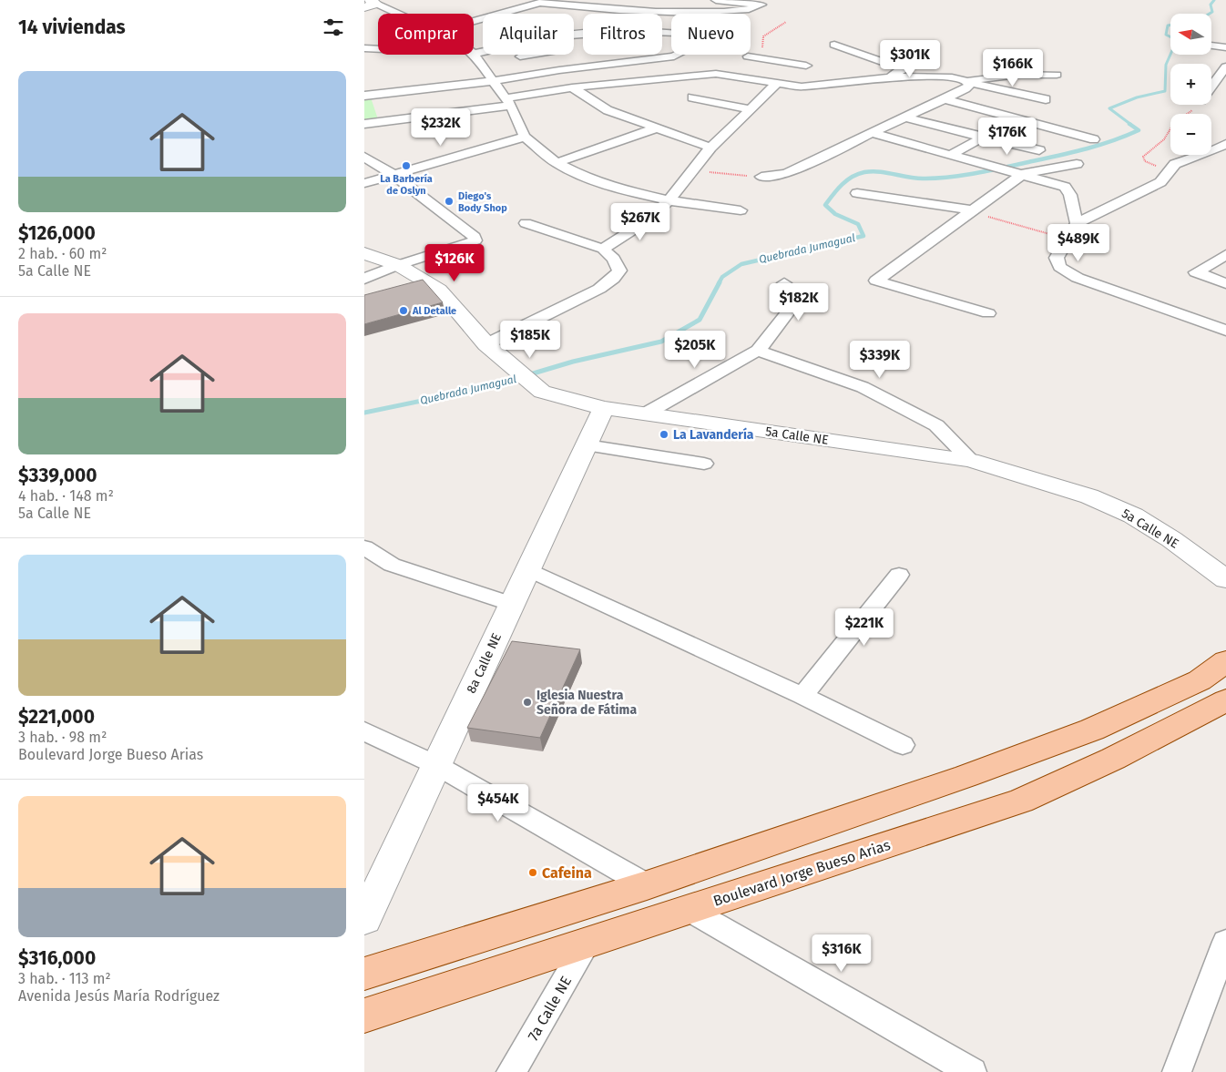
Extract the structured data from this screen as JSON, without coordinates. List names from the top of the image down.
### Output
{
  "streets": {
    "main road": ["Boulevard Jorge Bueso Arias"],
    "street": ["5a Calle NE", "8a Calle NE", "7a Calle NE"]
  },
  "crossings": [
    ["5a Calle NE", "8a Calle NE"],
    ["Boulevard Jorge Bueso Arias", "7a Calle NE"]
  ],
  "water": ["Quebrada Jumagual"],
  "places": [
    "La Barbería de Oslyn",
    "Diego's Body Shop",
    "Al Detalle",
    "La Lavandería",
    "Iglesia Nuestra Señora de Fátima",
    "Cafeina"
  ],
  "north": "left",
  "page": {
    "heading": "14 viviendas",
    "map_buttons": ["+", "−"],
    "chip": [
      "Comprar",
      "Alquilar",
      "Filtros",
      "Nuevo"
    ],
    "price": [
      "$301K",
      "$166K",
      "$232K",
      "$176K",
      "$267K",
      "$489K",
      "$126K",
      "$182K",
      "$185K",
      "$205K",
      "$339K",
      "$221K",
      "$454K",
      "$316K"
    ],
    "list": [
      {
        "name": "$126,000",
        "note": "2 hab. · 60 m² · 5a Calle NE"
      },
      {
        "name": "$339,000",
        "note": "4 hab. · 148 m² · 5a Calle NE"
      },
      {
        "name": "$221,000",
        "note": "3 hab. · 98 m² · Boulevard Jorge Bueso Arias"
      },
      {
        "name": "$316,000",
        "note": "3 hab. · 113 m² · Avenida Jesús María Rodríguez"
      }
    ]
  }
}
